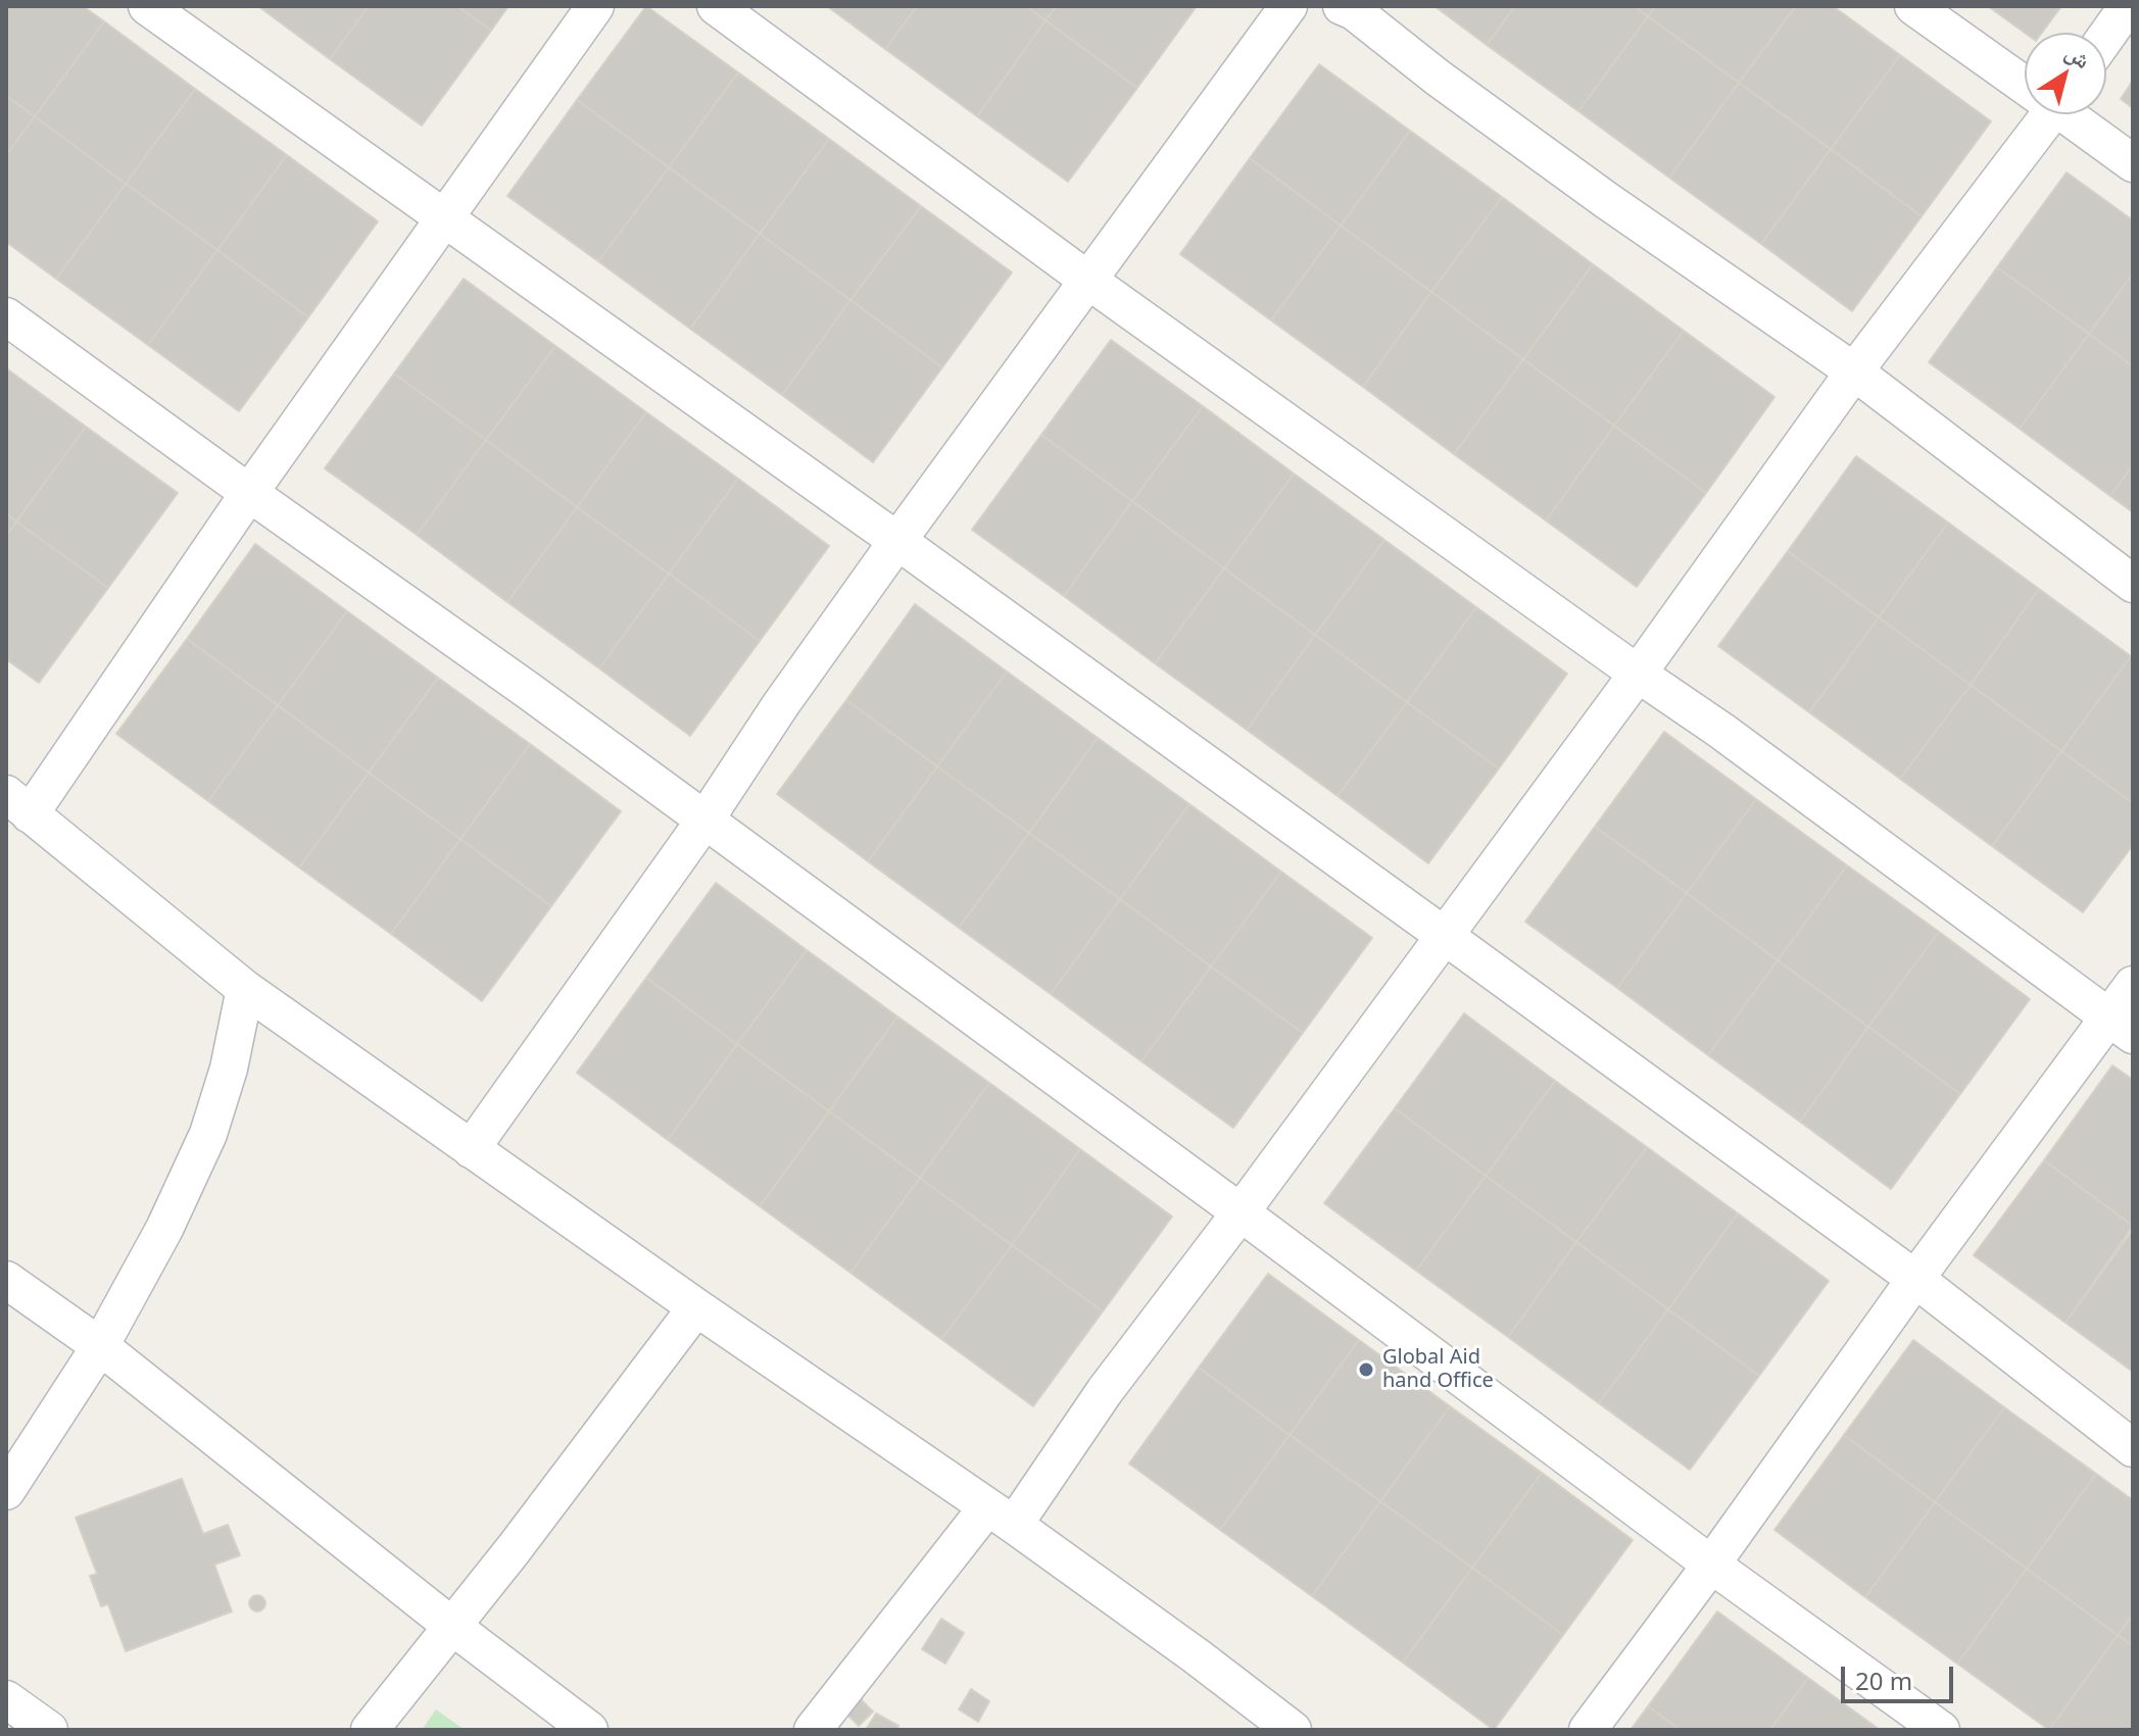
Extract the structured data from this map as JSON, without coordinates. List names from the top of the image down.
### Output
{
  "places": ["Global Aid hand Office"],
  "scale_bar": "20 m",
  "north": "top right"
}
